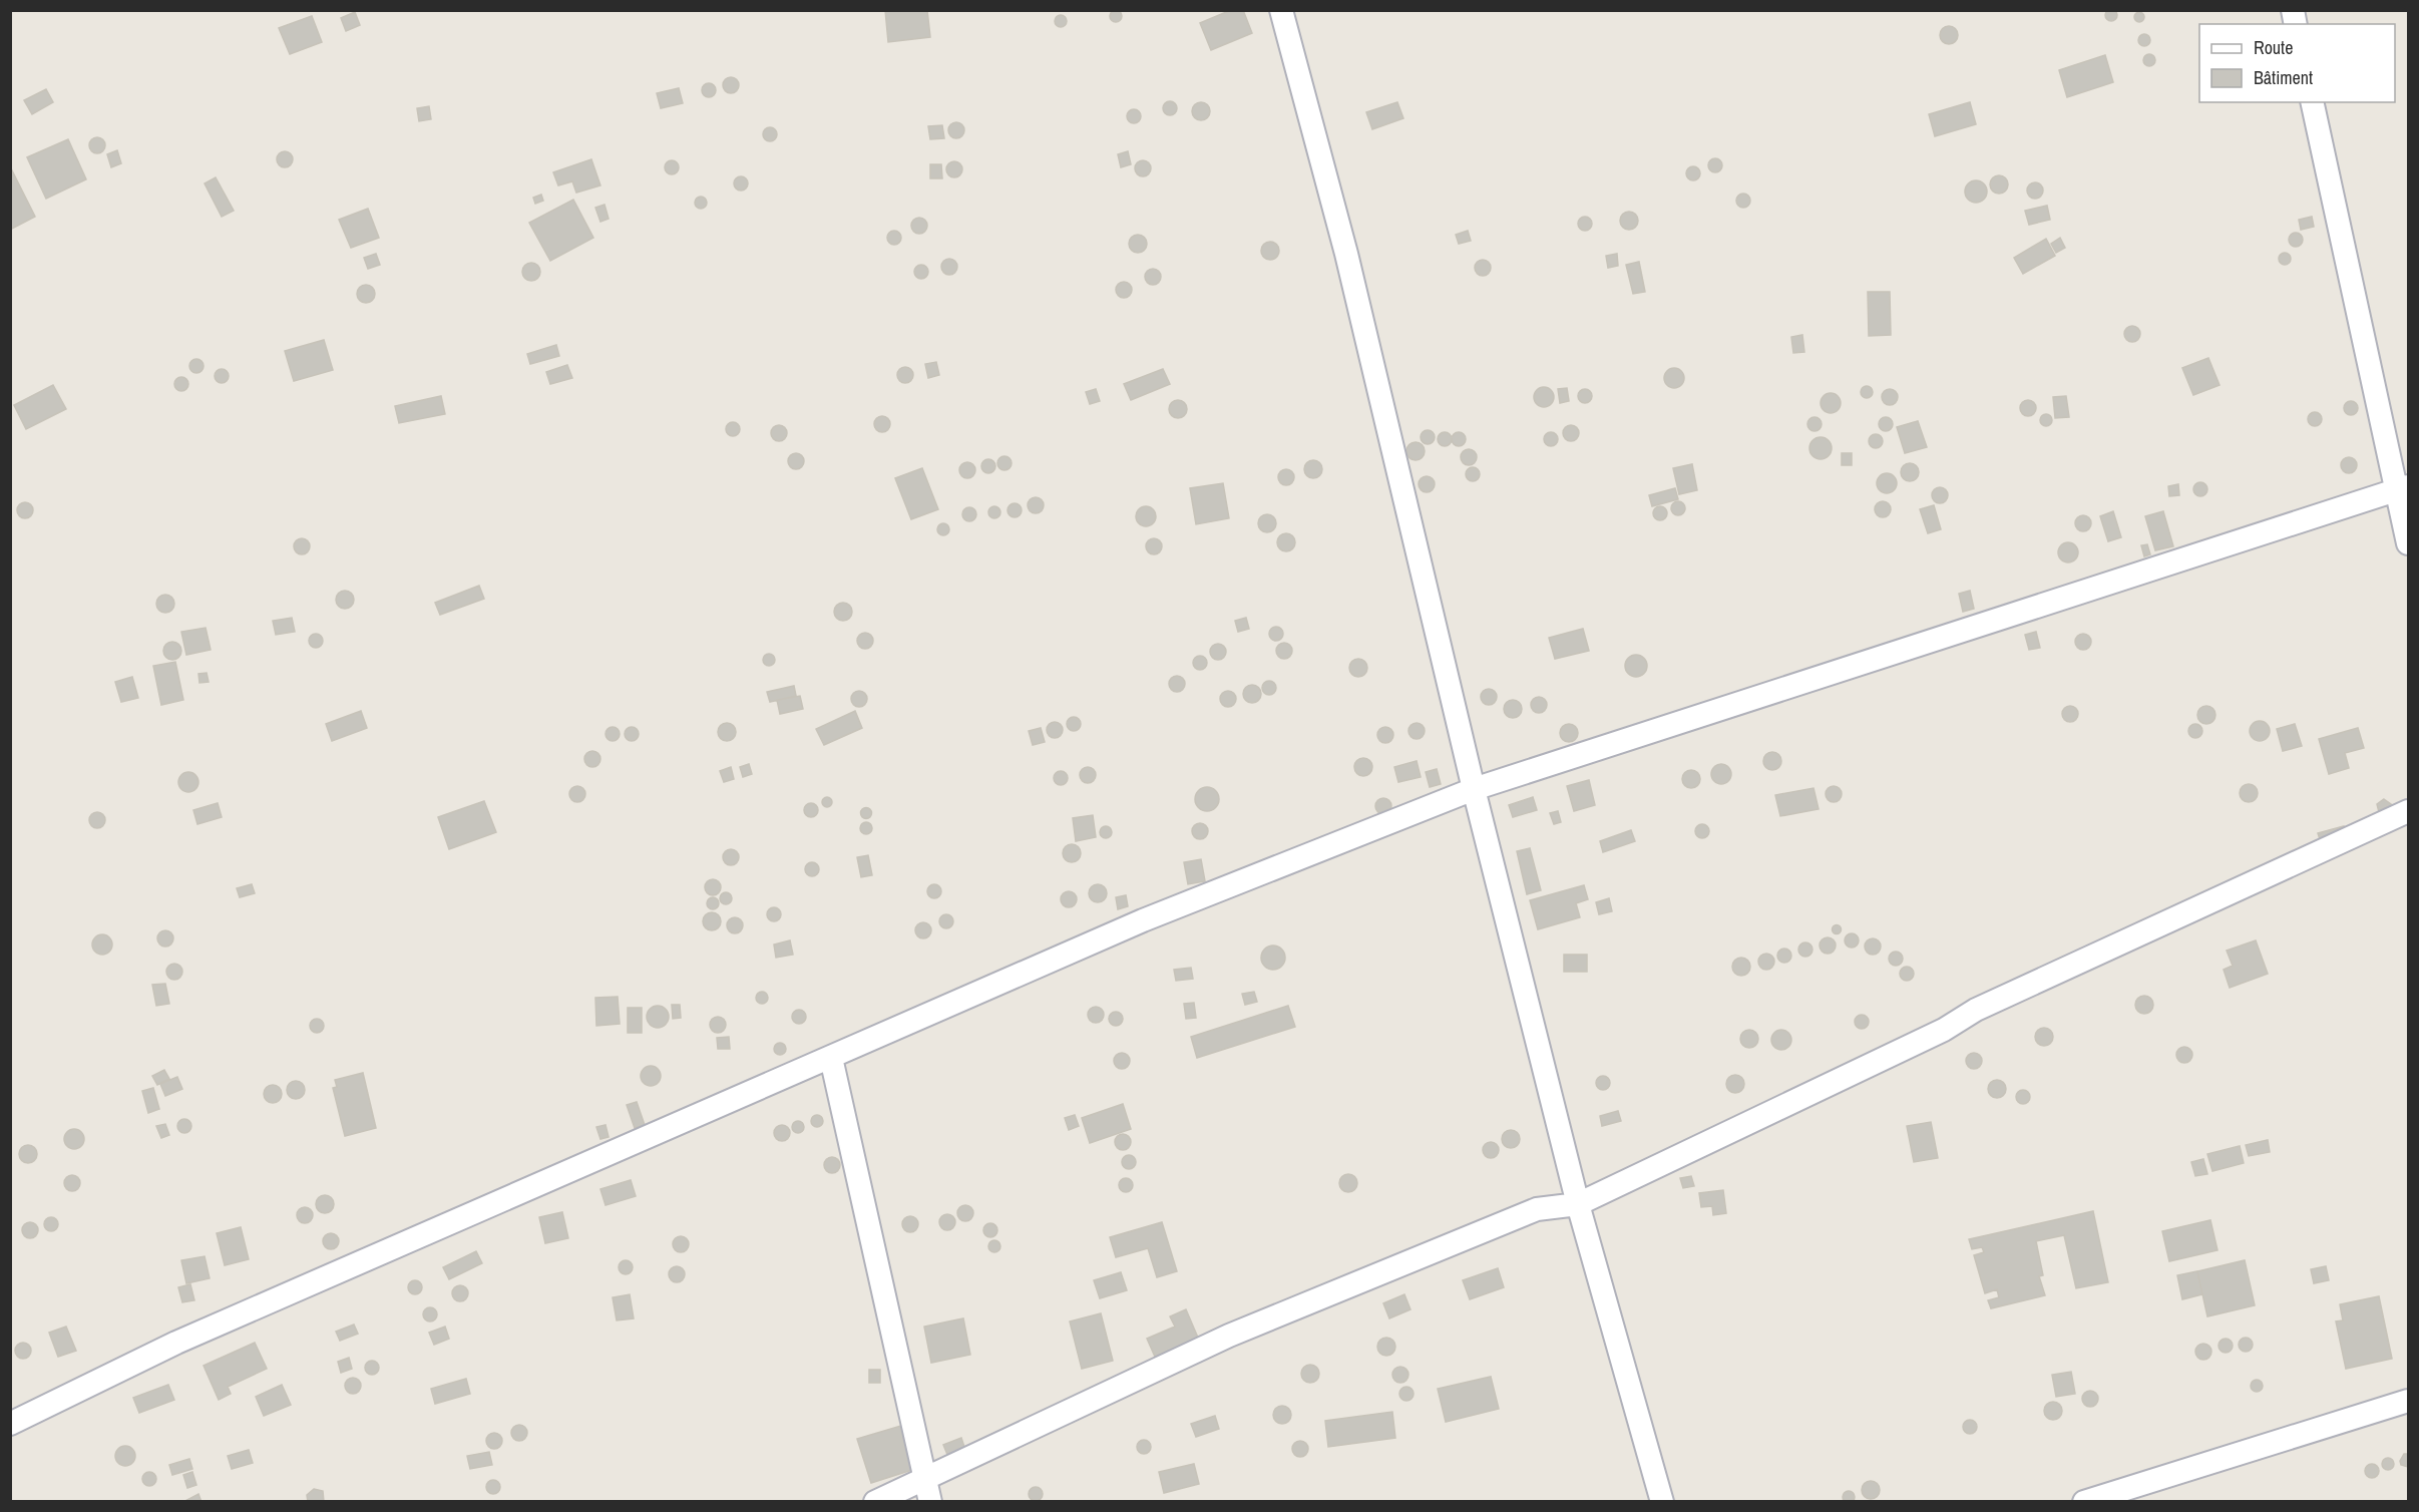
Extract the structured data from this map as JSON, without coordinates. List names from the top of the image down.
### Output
{
  "legend": ["Route", "Bâtiment"]
}
